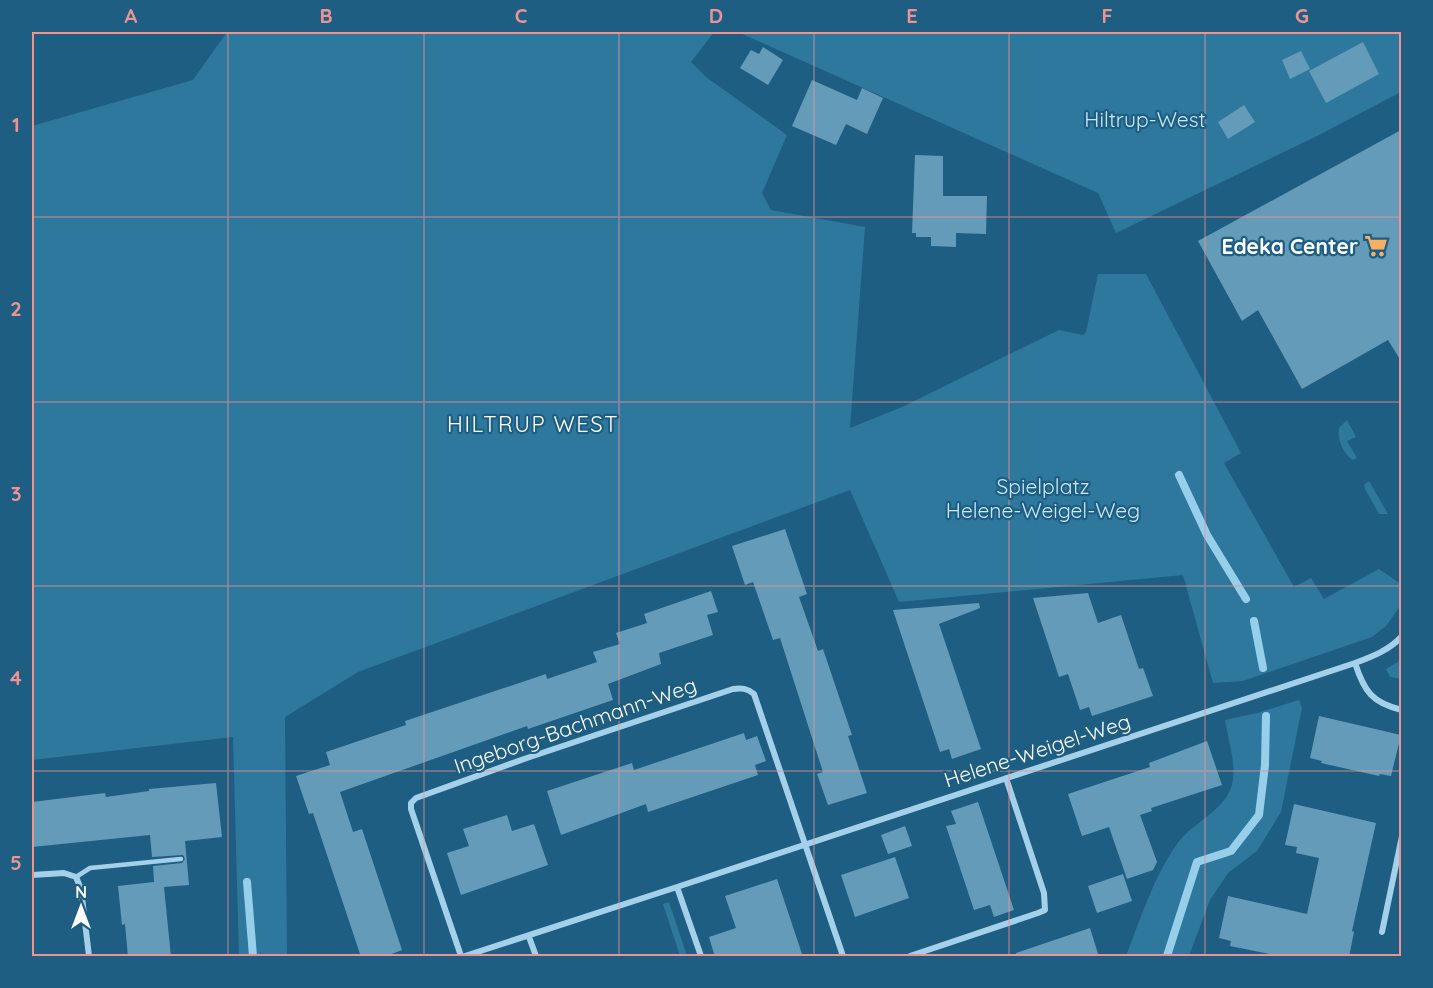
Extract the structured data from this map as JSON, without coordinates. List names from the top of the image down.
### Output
{
  "streets": {
    "street": ["Ingeborg-Bachmann-Weg", "Helene-Weigel-Weg"]
  },
  "crossings": [
    ["Ingeborg-Bachmann-Weg", "Helene-Weigel-Weg"]
  ],
  "districts": ["HILTRUP WEST"],
  "parks": ["Hiltrup-West", "Spielplatz Helene-Weigel-Weg"],
  "places": {
    "supermarket": ["Edeka Center"]
  },
  "north": "top",
  "grid": {
    "columns": [
      "A",
      "B",
      "C",
      "D",
      "E",
      "F",
      "G"
    ],
    "rows": [
      "1",
      "2",
      "3",
      "4",
      "5"
    ]
  }
}
